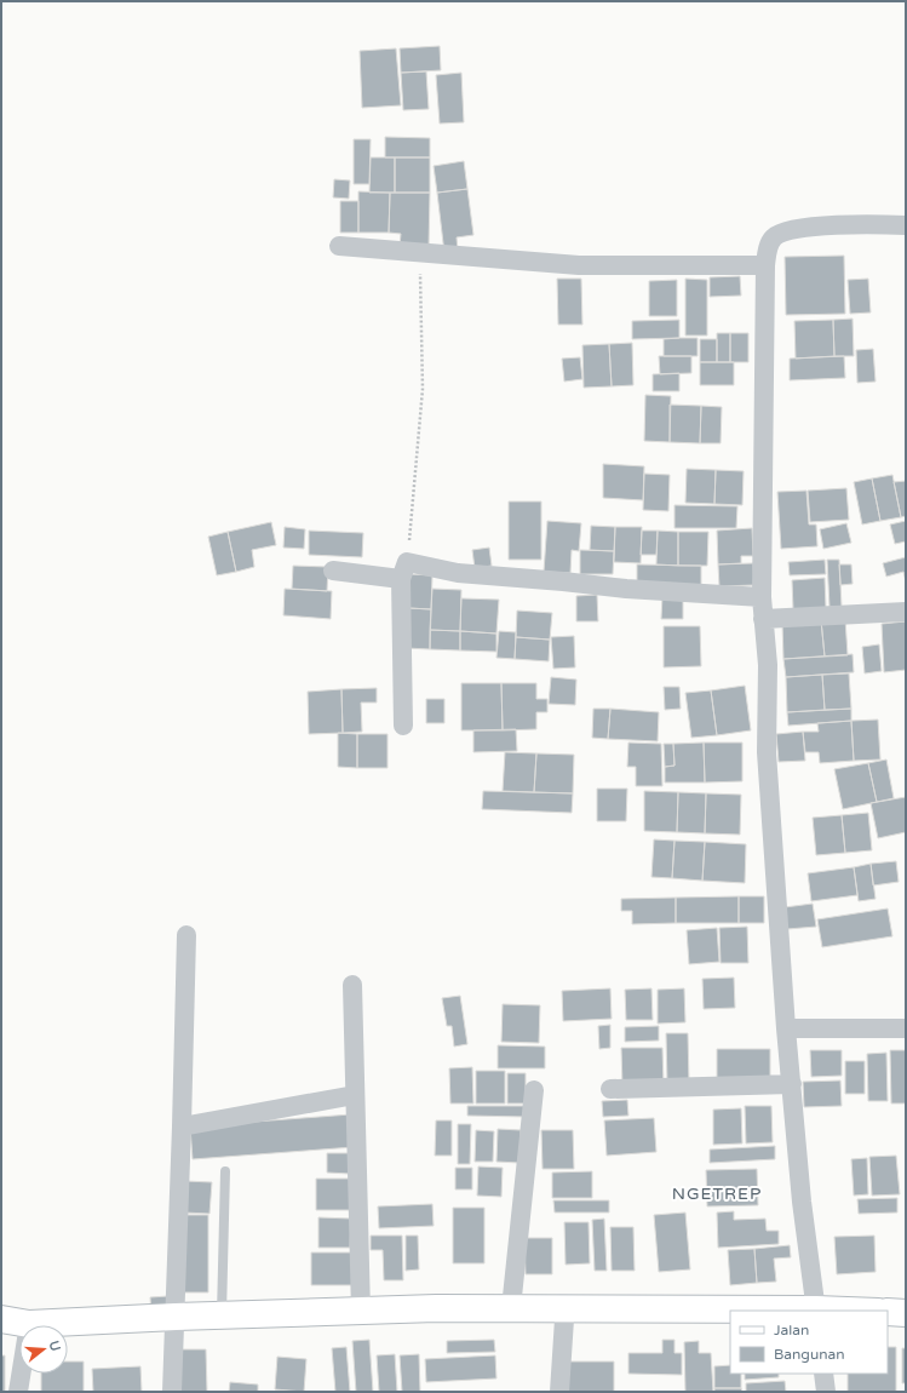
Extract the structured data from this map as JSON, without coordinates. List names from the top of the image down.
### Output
{
  "districts": ["NGETREP"],
  "legend": ["Jalan", "Bangunan"],
  "north": "right"
}
